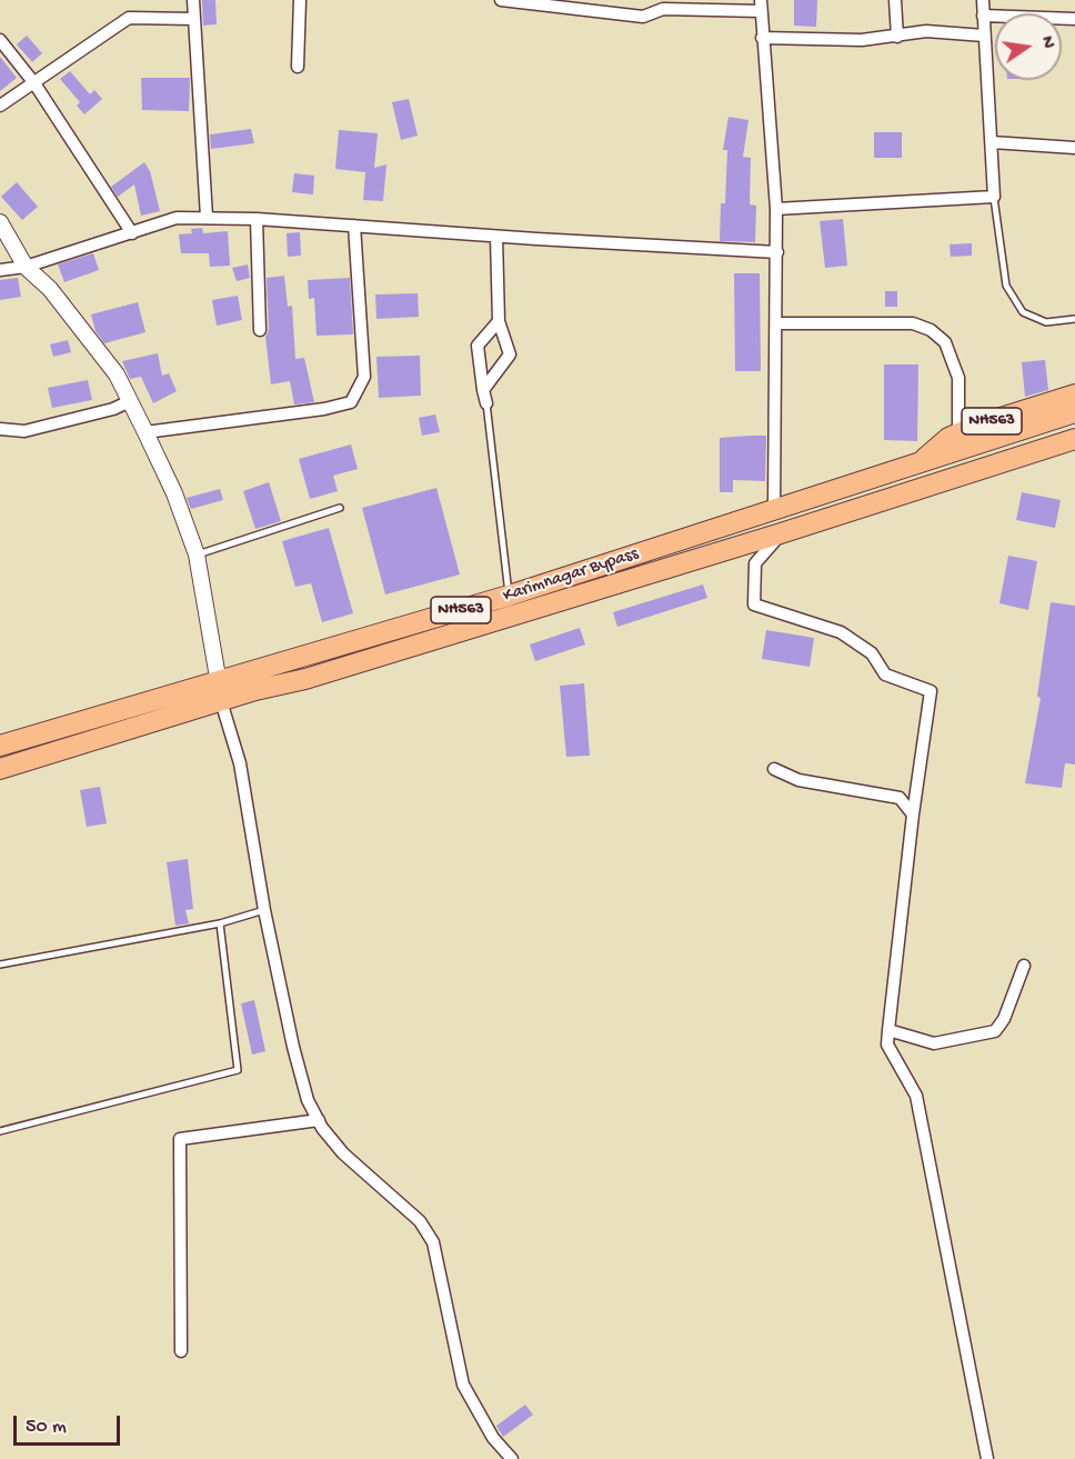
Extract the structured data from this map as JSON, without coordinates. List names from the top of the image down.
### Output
{
  "streets": {
    "highway": ["NH563", "Karimnagar Bypass"]
  },
  "crossings": [
    ["NH563", "Karimnagar Bypass"]
  ],
  "scale_bar": "50 m",
  "north": "right"
}
